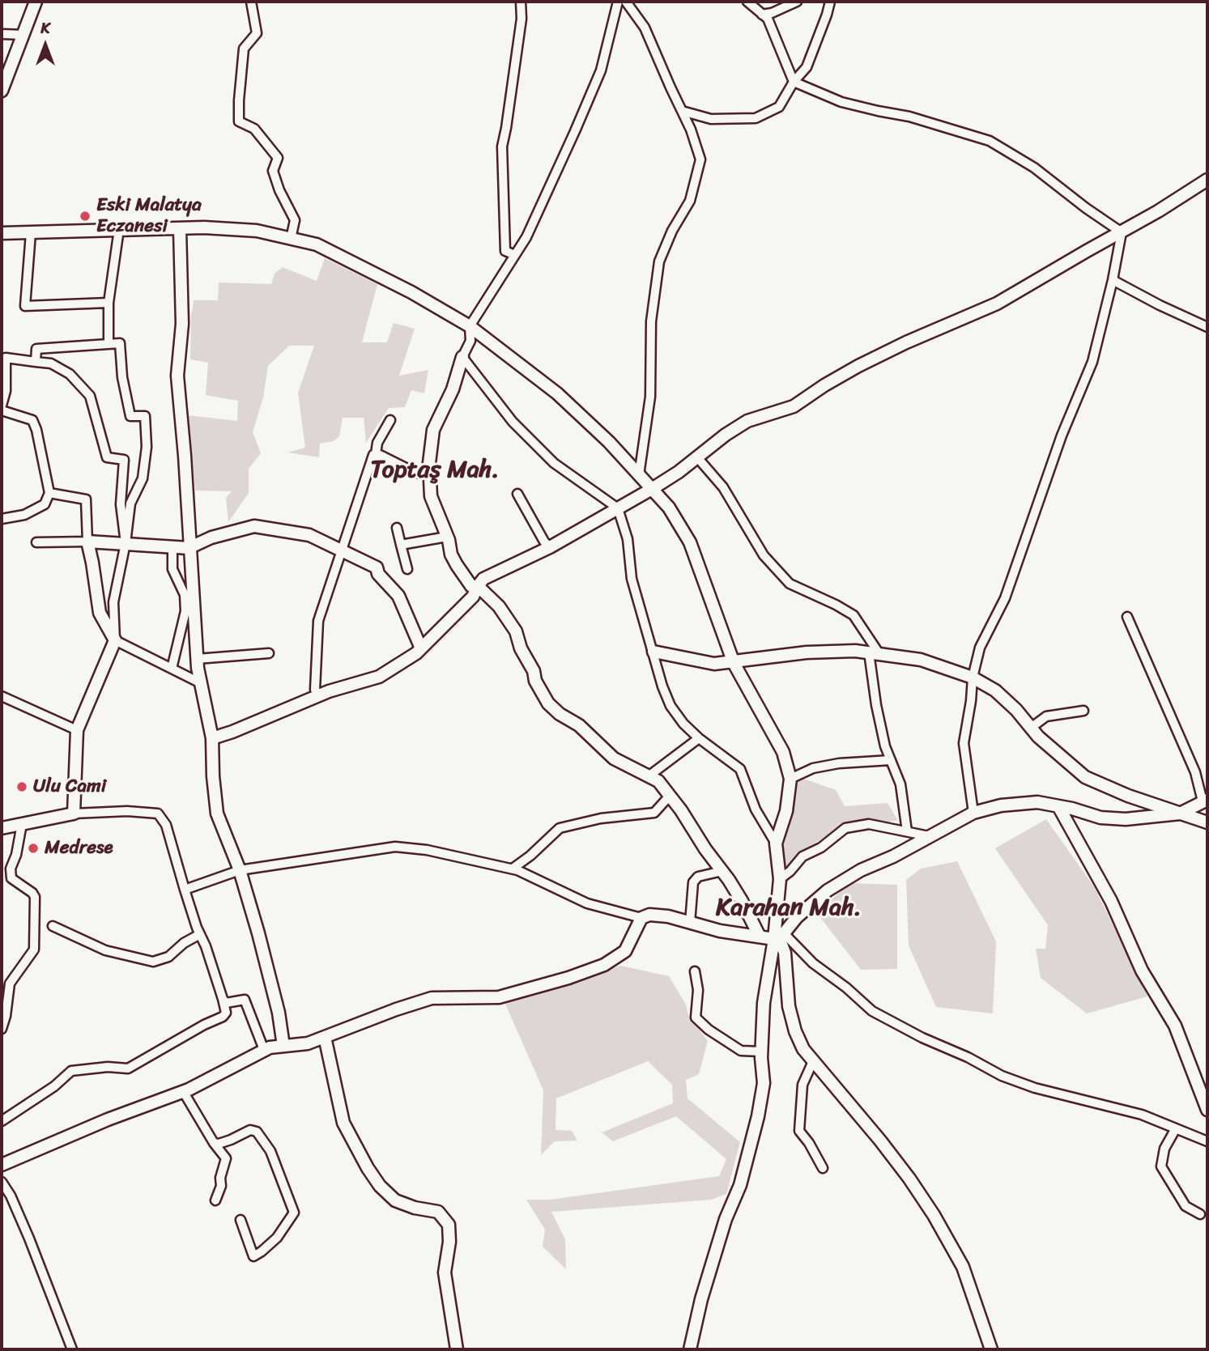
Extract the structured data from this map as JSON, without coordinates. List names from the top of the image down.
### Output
{
  "districts": ["Toptaş Mah.", "Karahan Mah."],
  "places": ["Eski Malatya Eczanesi", "Ulu Cami", "Medrese"],
  "north": "top"
}
